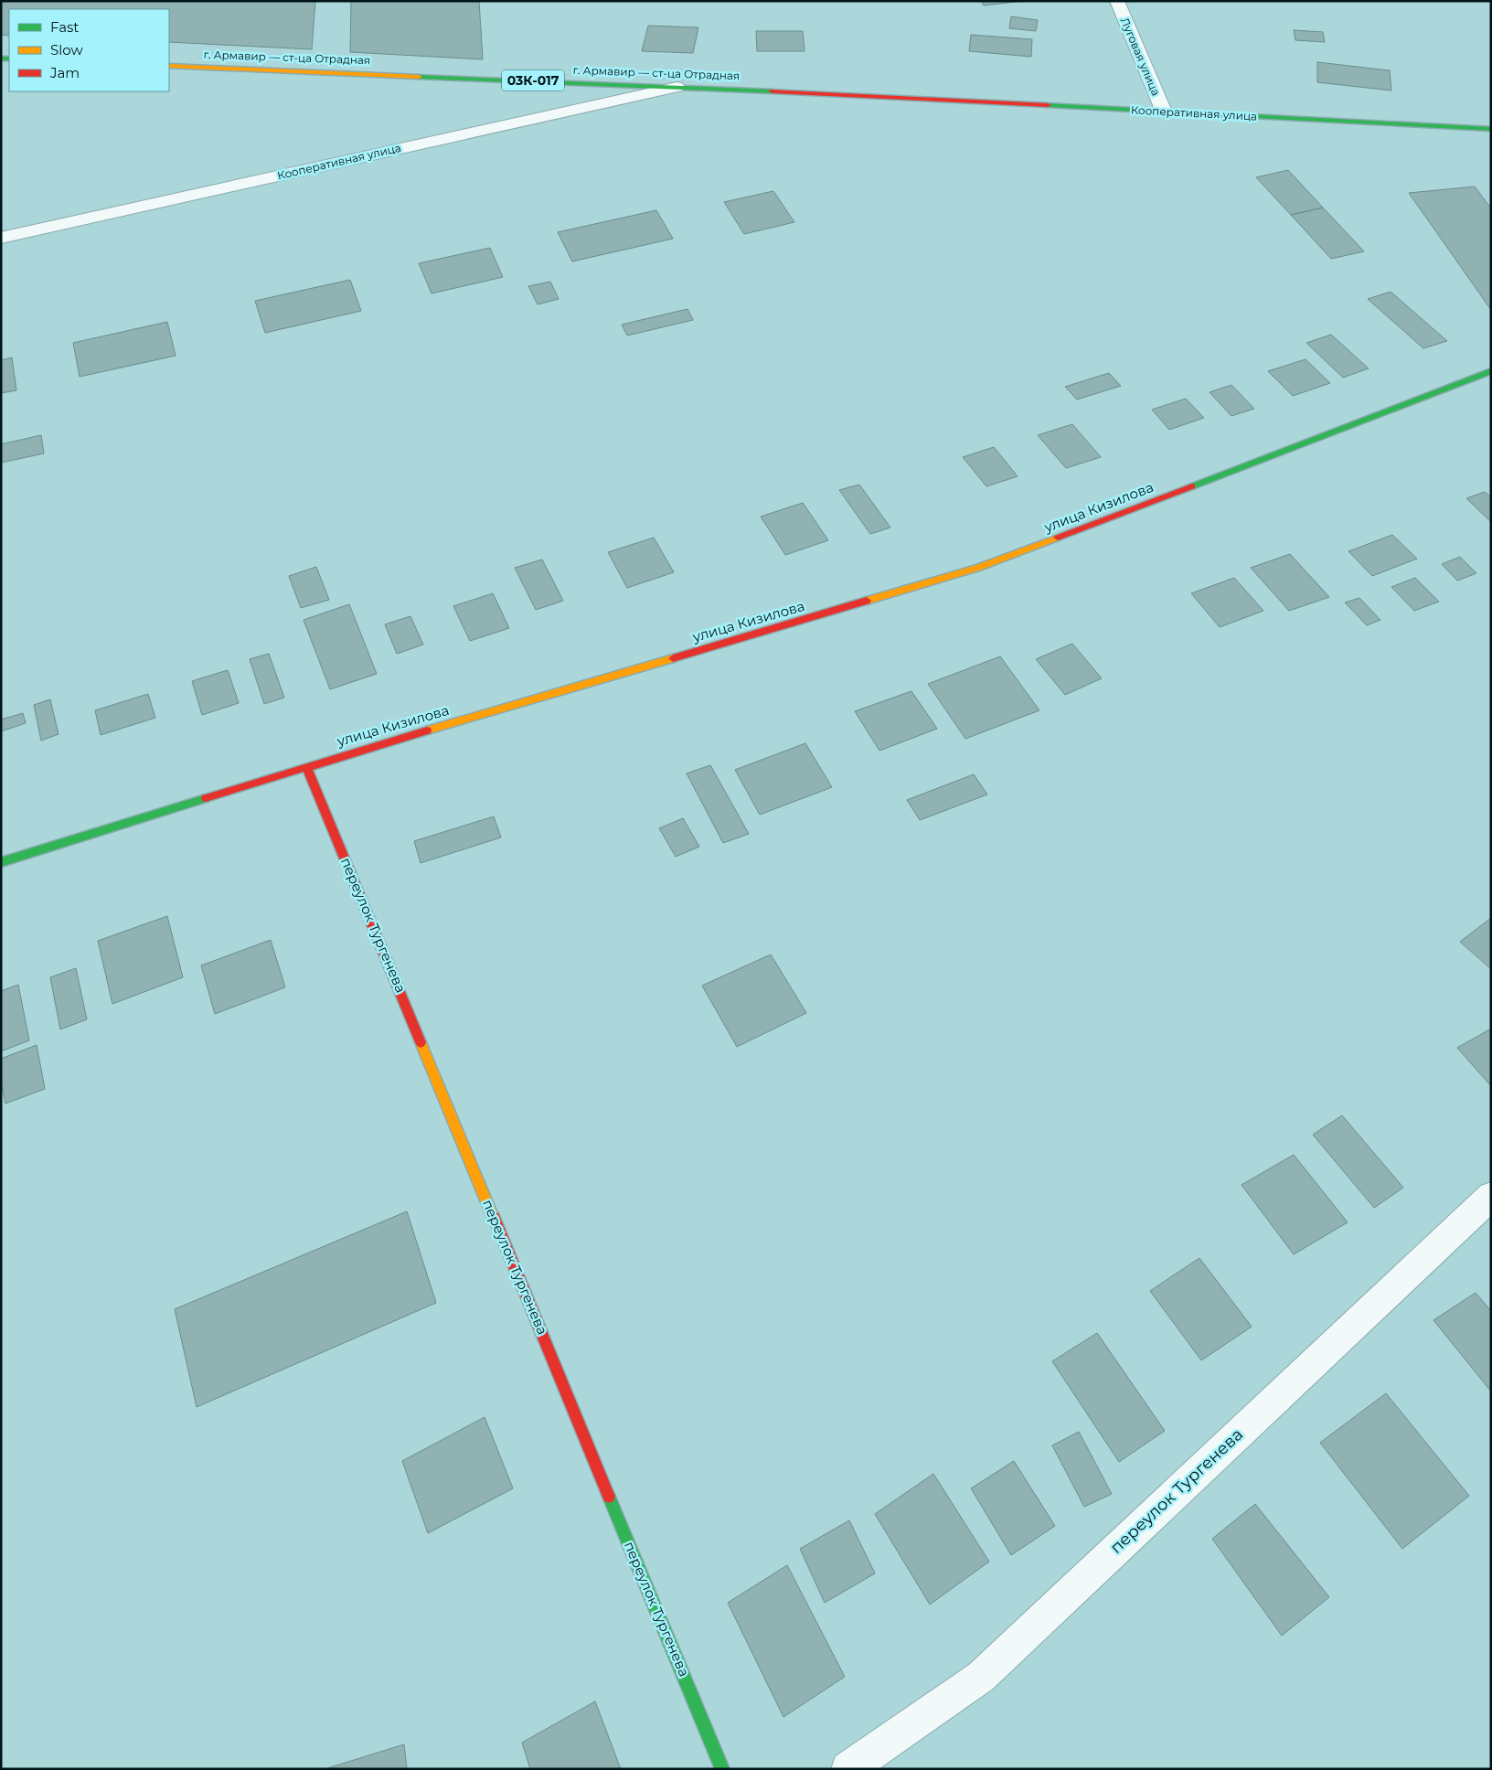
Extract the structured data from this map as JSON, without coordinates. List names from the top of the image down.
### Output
{
  "streets": {
    "street": [
      "Луговая улица",
      "г. Армавир — ст-ца Отрадная",
      "03К-017",
      "Кооперативная улица",
      "улица Кизилова",
      "переулок Тургенева"
    ]
  },
  "crossings": [
    ["Луговая улица", "Кооперативная улица"],
    ["г. Армавир — ст-ца Отрадная", "Кооперативная улица"],
    ["улица Кизилова", "переулок Тургенева"]
  ],
  "legend": ["Fast", "Slow", "Jam"]
}
